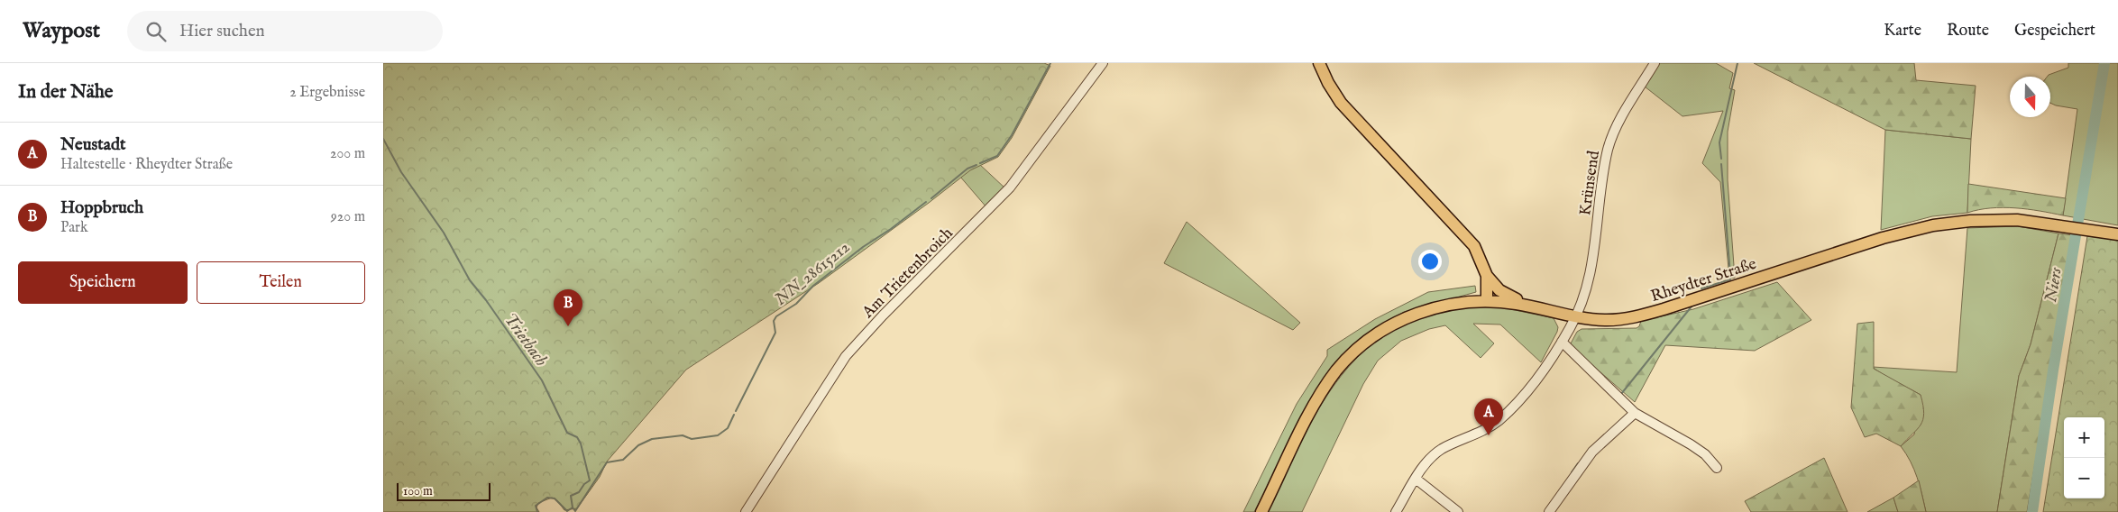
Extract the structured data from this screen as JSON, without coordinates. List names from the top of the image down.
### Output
{
  "streets": {
    "main road": ["Rheydter Straße"],
    "street": ["Krünsend", "Am Trietenbroich"]
  },
  "crossings": [
    ["Krünsend", "Rheydter Straße"]
  ],
  "water": ["NN_28615212", "Niers", "Trietbach"],
  "scale_bar": "100 m",
  "north": "bottom",
  "page": {
    "header": "Waypost",
    "search": "Hier suchen",
    "nav": ["Karte", "Route", "Gespeichert"],
    "heading": ["In der Nähe", "2 Ergebnisse"],
    "list": [
      {
        "mark": "A",
        "name": "Neustadt",
        "note": "Haltestelle · Rheydter Straße",
        "value": "200 m"
      },
      {
        "mark": "B",
        "name": "Hoppbruch",
        "note": "Park",
        "value": "920 m"
      }
    ],
    "buttons": ["Speichern", "Teilen"],
    "pins": ["B", "A"],
    "map_buttons": ["+", "−"],
    "scale": "100 m"
  }
}
